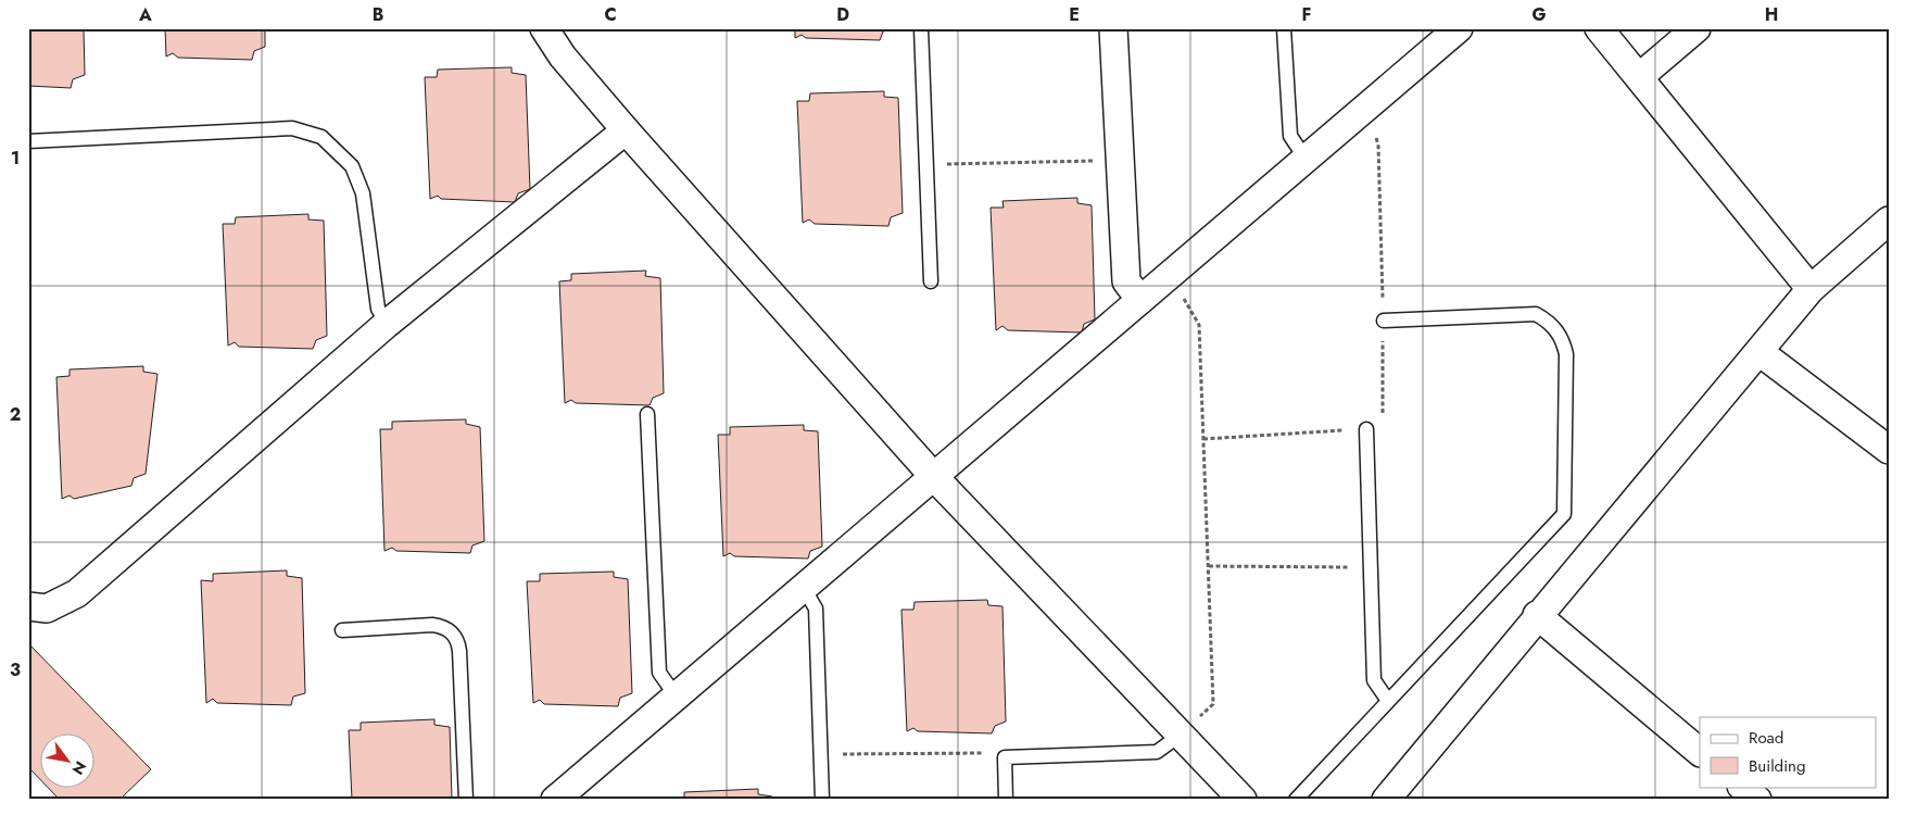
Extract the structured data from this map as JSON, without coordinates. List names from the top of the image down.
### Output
{
  "legend": ["Road", "Building"],
  "north": "bottom right",
  "grid": {
    "columns": [
      "A",
      "B",
      "C",
      "D",
      "E",
      "F",
      "G",
      "H"
    ],
    "rows": ["1", "2", "3"]
  }
}
